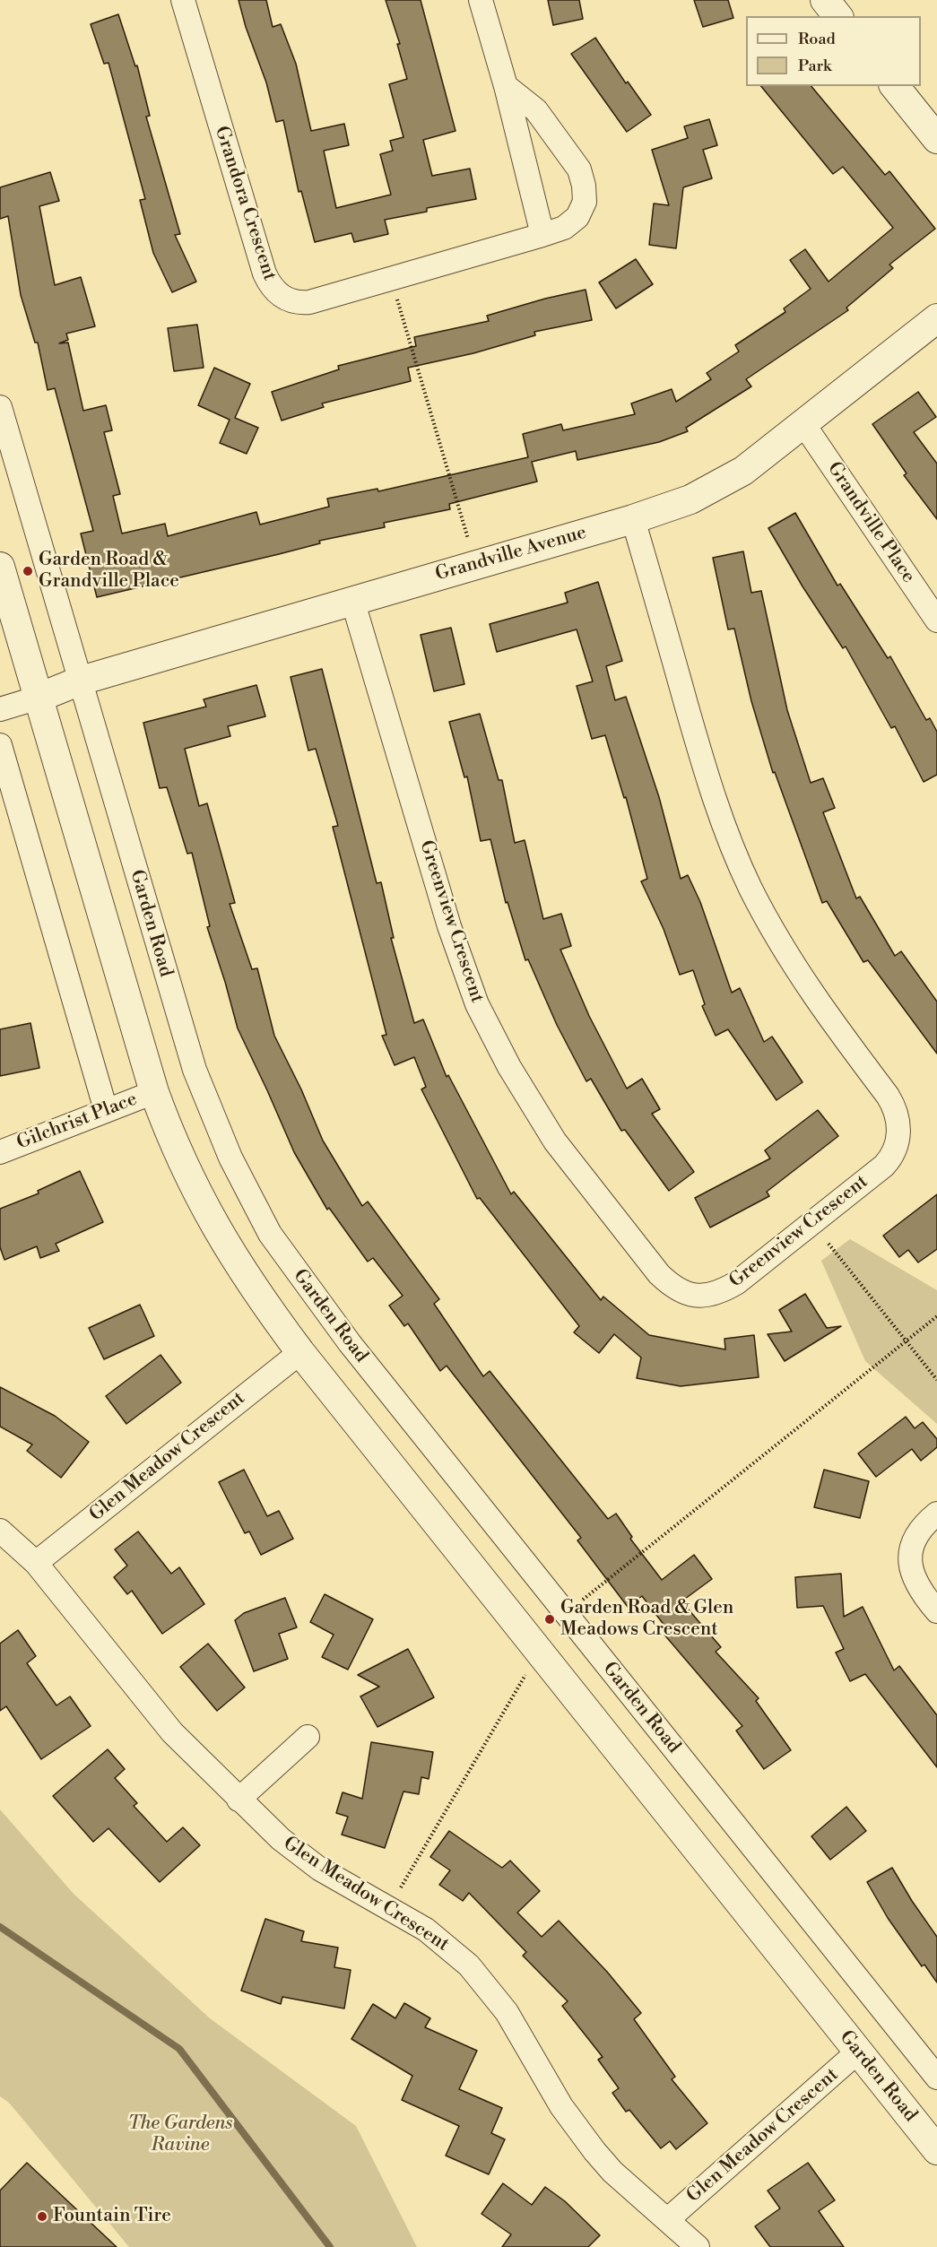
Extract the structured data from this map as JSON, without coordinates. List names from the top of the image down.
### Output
{
  "streets": {
    "street": [
      "Grandora Crescent",
      "Grandville Place",
      "Grandville Avenue",
      "Greenview Crescent",
      "Garden Road",
      "Gilchrist Place",
      "Glen Meadow Crescent"
    ]
  },
  "crossings": [
    ["Grandville Place", "Grandville Avenue"],
    ["Grandville Avenue", "Greenview Crescent"],
    ["Grandville Avenue", "Garden Road"],
    ["Garden Road", "Gilchrist Place"],
    ["Garden Road", "Glen Meadow Crescent"]
  ],
  "parks": ["The Gardens Ravine"],
  "places": ["Garden Road & Grandville Place", "Garden Road & Glen Meadows Crescent", "Fountain Tire"],
  "legend": ["Road", "Park"]
}
